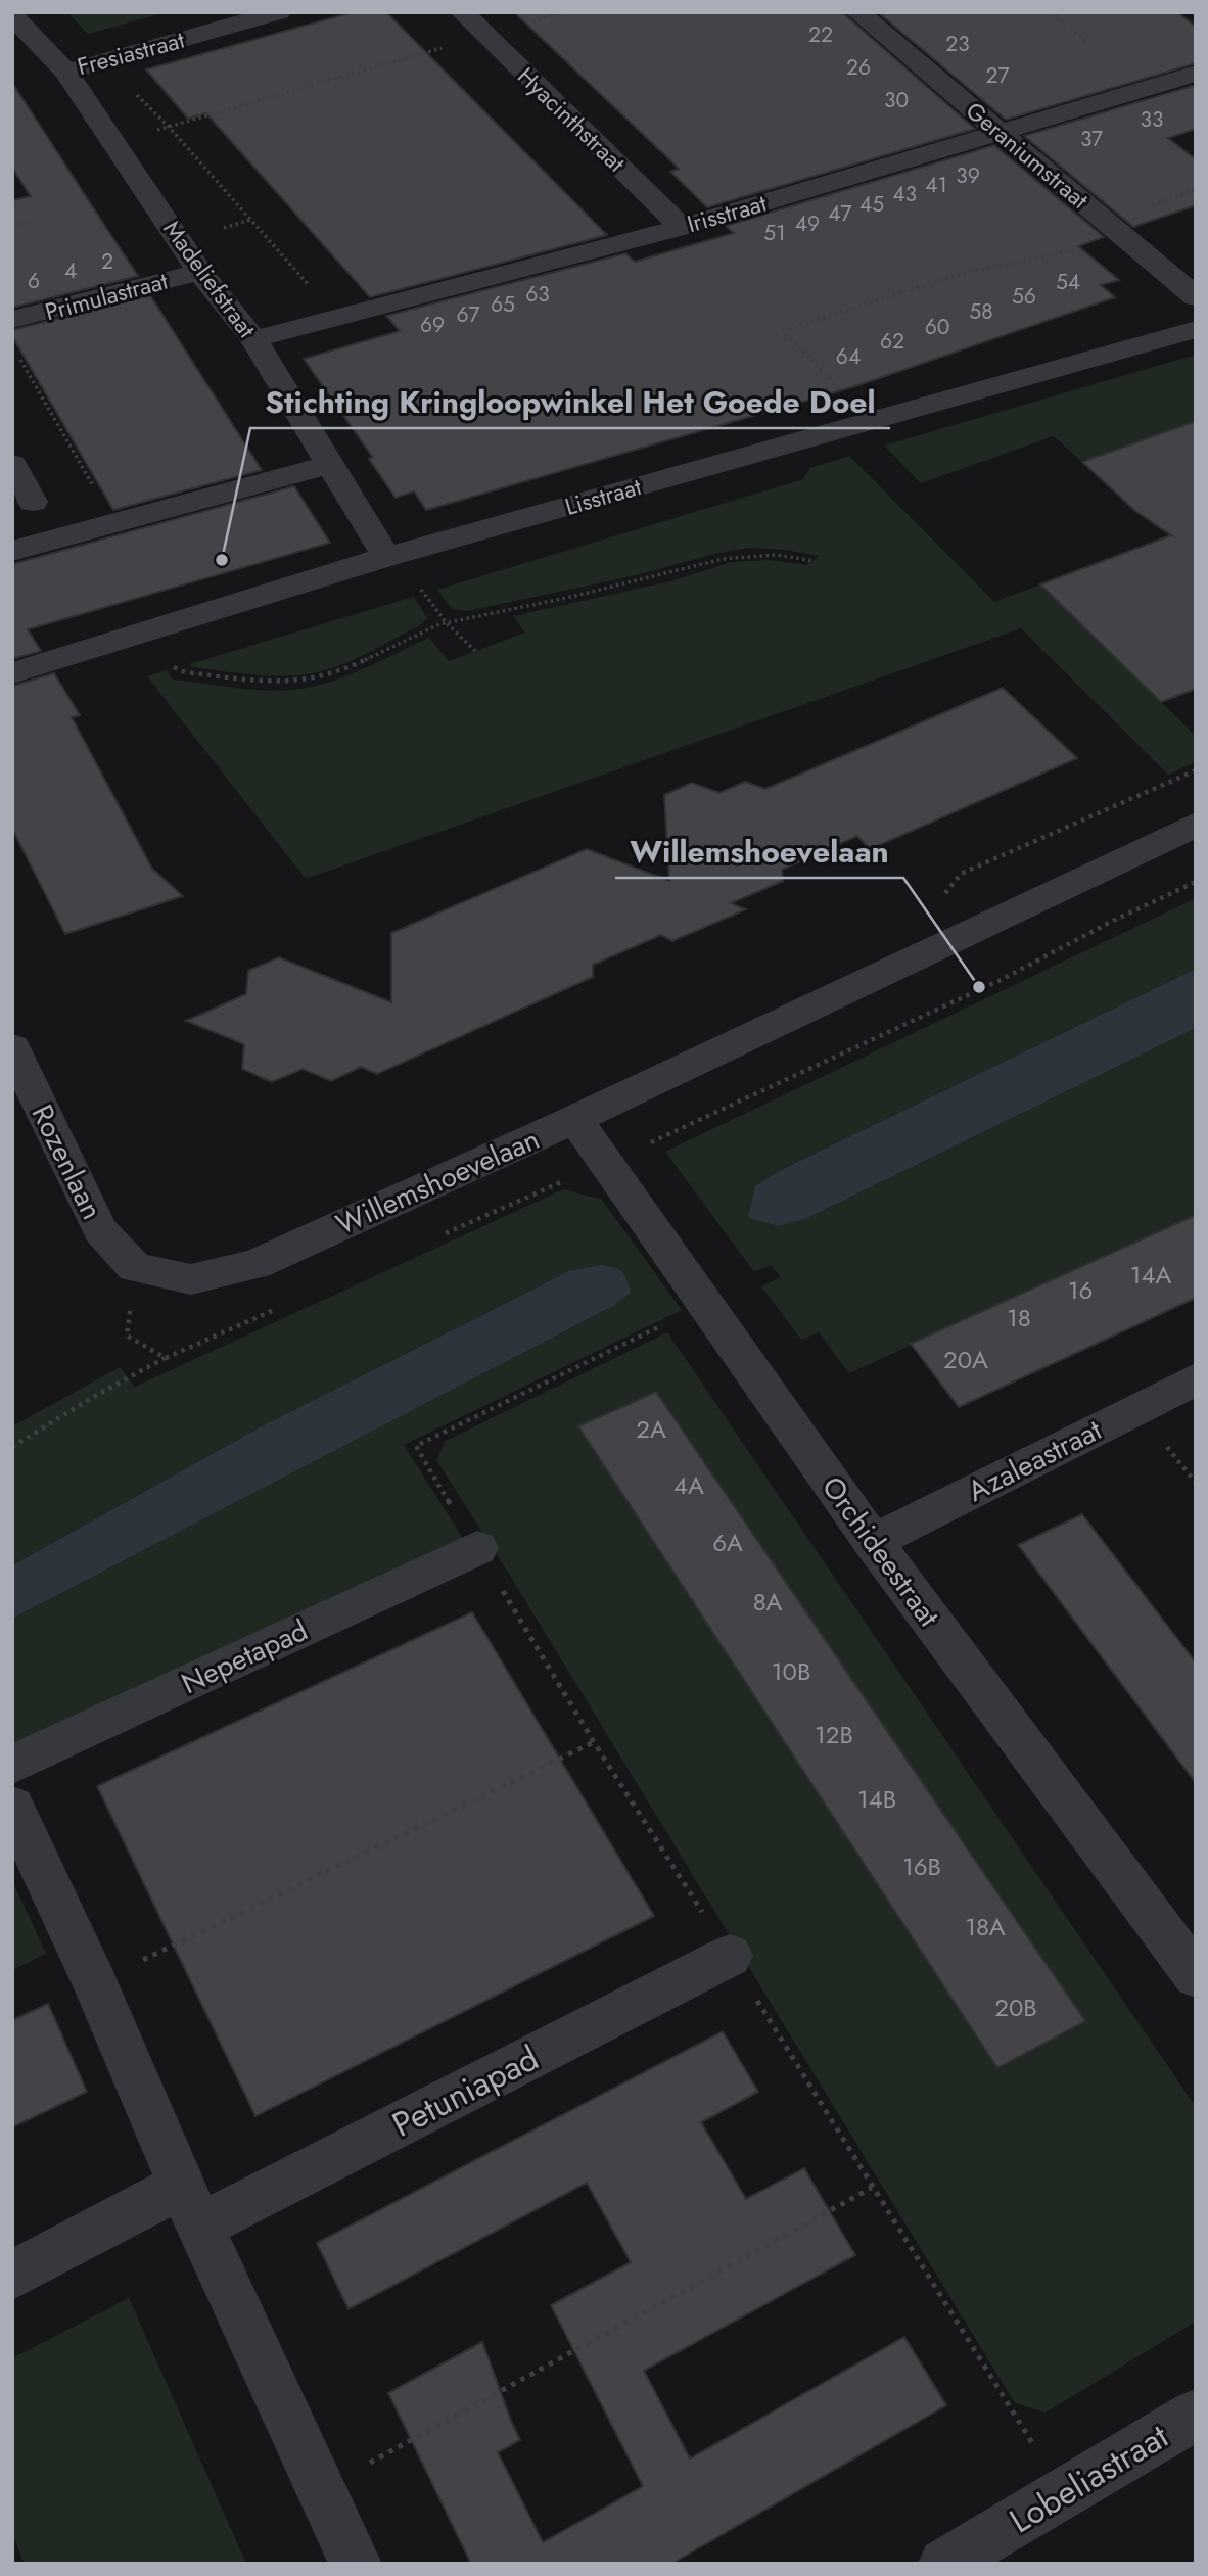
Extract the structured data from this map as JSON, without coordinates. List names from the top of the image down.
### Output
{
  "streets": {
    "street": [
      "Fresiastraat",
      "Hyacinthstraat",
      "Geraniumstraat",
      "Irisstraat",
      "Madeliefstraat",
      "Primulastraat",
      "Lisstraat",
      "Rozenlaan",
      "Willemshoevelaan",
      "Azaleastraat",
      "Orchideestraat",
      "Nepetapad",
      "Petuniapad",
      "Lobeliastraat"
    ]
  },
  "crossings": [
    ["Fresiastraat", "Madeliefstraat"],
    ["Hyacinthstraat", "Irisstraat"],
    ["Geraniumstraat", "Irisstraat"],
    ["Irisstraat", "Madeliefstraat"],
    ["Madeliefstraat", "Primulastraat"],
    ["Madeliefstraat", "Lisstraat"],
    ["Rozenlaan", "Willemshoevelaan"],
    ["Willemshoevelaan", "Orchideestraat"],
    ["Azaleastraat", "Orchideestraat"]
  ],
  "places": ["Stichting Kringloopwinkel Het Goede Doel", "Willemshoevelaan"],
  "house_numbers": [
    "22",
    "23",
    "26",
    "27",
    "30",
    "33",
    "37",
    "39",
    "41",
    "43",
    "45",
    "47",
    "49",
    "51",
    "2",
    "4",
    "6",
    "54",
    "63",
    "56",
    "65",
    "58",
    "67",
    "69",
    "60",
    "62",
    "64",
    "14A",
    "16",
    "18",
    "20A",
    "2A",
    "4A",
    "6A",
    "8A",
    "10B",
    "12B",
    "14B",
    "16B",
    "18A",
    "20B"
  ]
}
